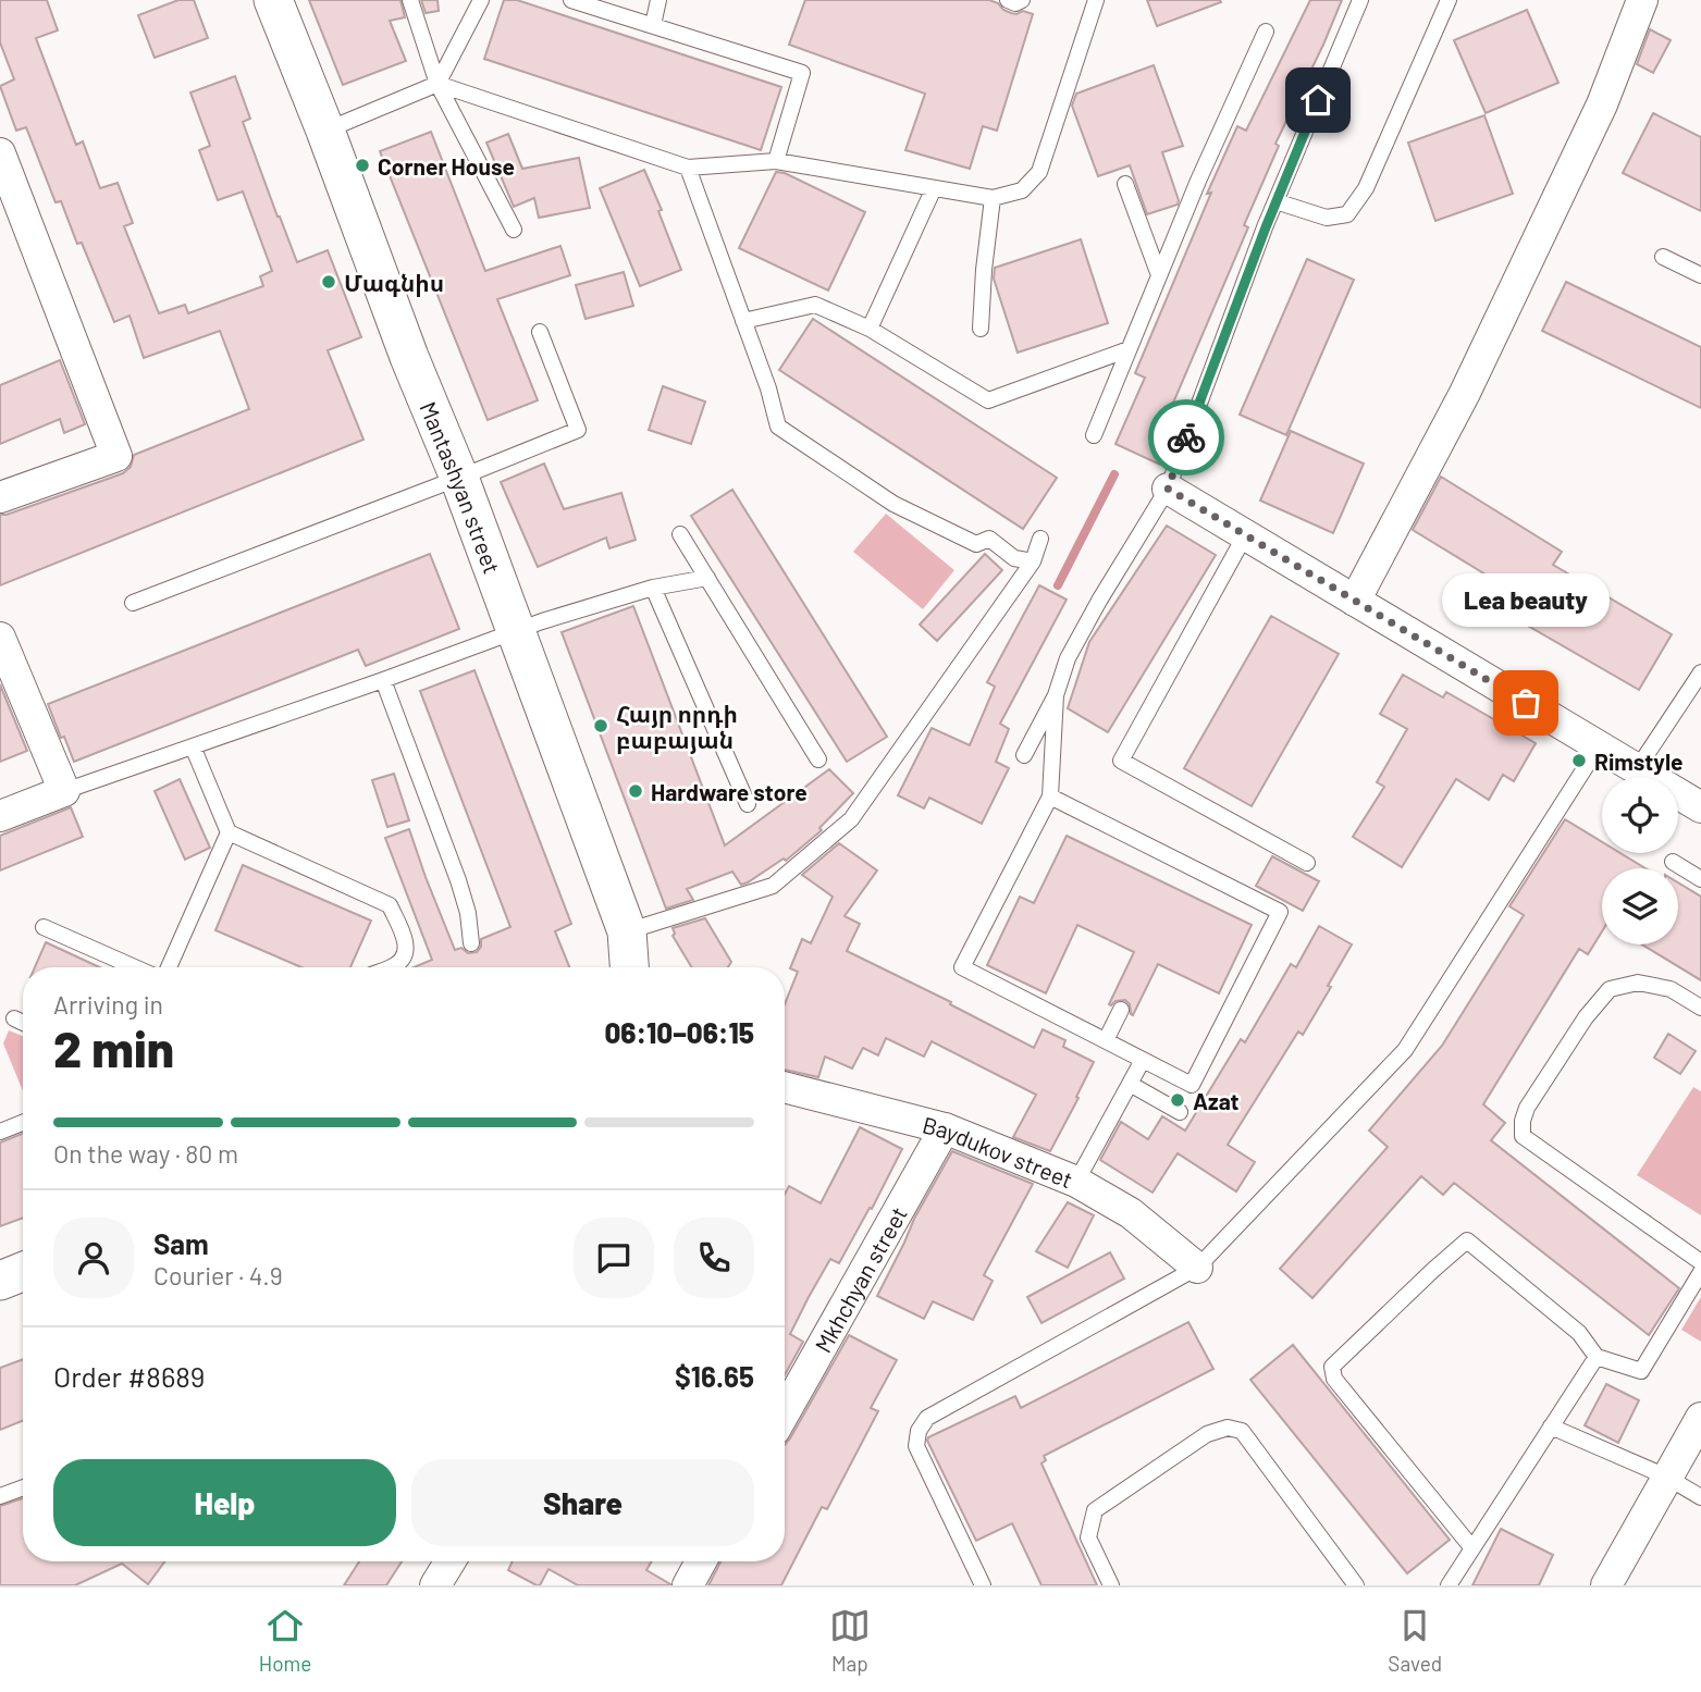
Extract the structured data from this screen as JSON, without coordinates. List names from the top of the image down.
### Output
{
  "streets": {
    "street": ["Mantashyan street", "Baydukov street", "Mkhchyan street"]
  },
  "crossings": [
    ["Baydukov street", "Mkhchyan street"]
  ],
  "places": [
    "Corner House",
    "Մագնիս",
    "Lea beauty",
    "Հայր որդի բաբայան",
    "Rimstyle",
    "Hardware store",
    "Azat"
  ],
  "page": {
    "bubble": "Lea beauty",
    "heading": ["2 min", "Arriving in", "06:10–06:15"],
    "panel": [
      "Sam",
      "Courier · 4.9",
      "Order #8689",
      "$16.65"
    ],
    "bar": "On the way · 80 m",
    "buttons": ["Help", "Share"],
    "tabs": ["Home", "Map", "Saved"]
  }
}
